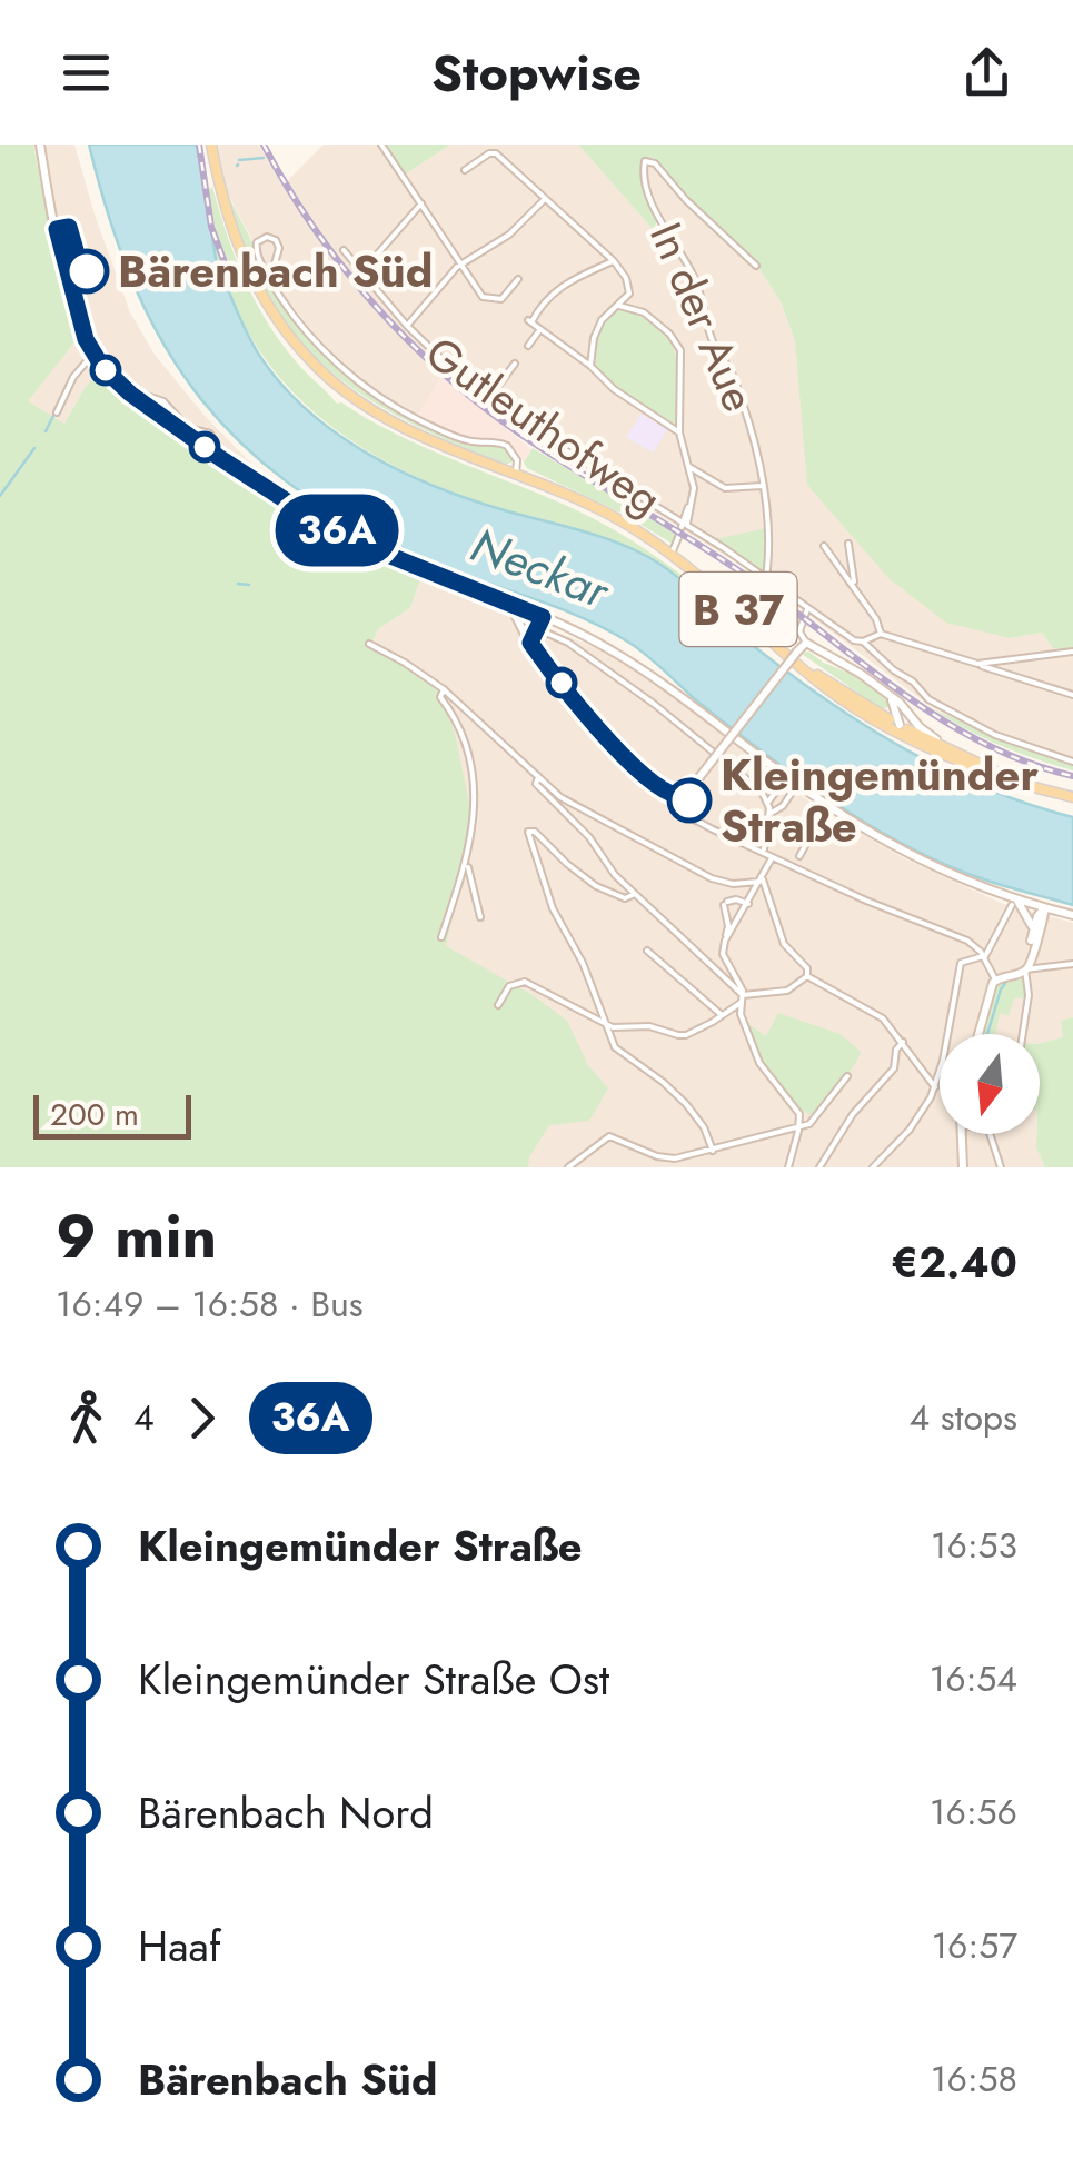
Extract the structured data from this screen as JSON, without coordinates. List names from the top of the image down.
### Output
{
  "streets": {
    "main road": ["B 37"],
    "street": ["In der Aue", "Gutleuthofweg"]
  },
  "crossings": [
    ["In der Aue", "Gutleuthofweg"]
  ],
  "water": ["Neckar"],
  "places": ["Bärenbach Süd", "Kleingemünder Straße"],
  "lines": ["bus line 36A"],
  "scale_bar": "200 m",
  "north": "bottom",
  "page": {
    "header": "Stopwise",
    "on_map": "36A",
    "scale": "200 m",
    "heading": ["9 min", "16:49 – 16:58 · Bus", "€2.40"],
    "legs": ["4", "36A", "4 stops"],
    "list": [
      {
        "name": "Kleingemünder Straße",
        "value": "16:53"
      },
      {
        "name": "Kleingemünder Straße Ost",
        "value": "16:54"
      },
      {
        "name": "Bärenbach Nord",
        "value": "16:56"
      },
      {
        "name": "Haaf",
        "value": "16:57"
      },
      {
        "name": "Bärenbach Süd",
        "value": "16:58"
      }
    ]
  }
}
